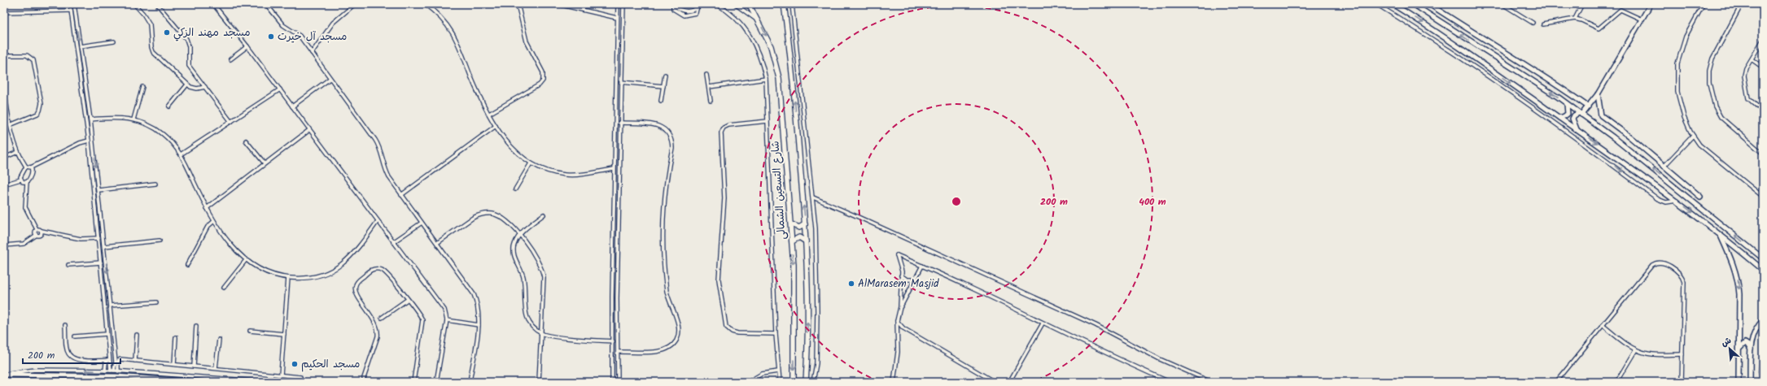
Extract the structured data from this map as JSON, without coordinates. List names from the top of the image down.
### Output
{
  "streets": {
    "main road": ["شارع التسعين الشمالى"]
  },
  "places": [
    "مسجد مهند الزكي",
    "مسجد آل خيرت",
    "AlMarasem Masjid",
    "مسجد الحكيم"
  ],
  "scale_bar": "200 m",
  "north": "top left",
  "rings": ["200 m", "400 m"]
}
